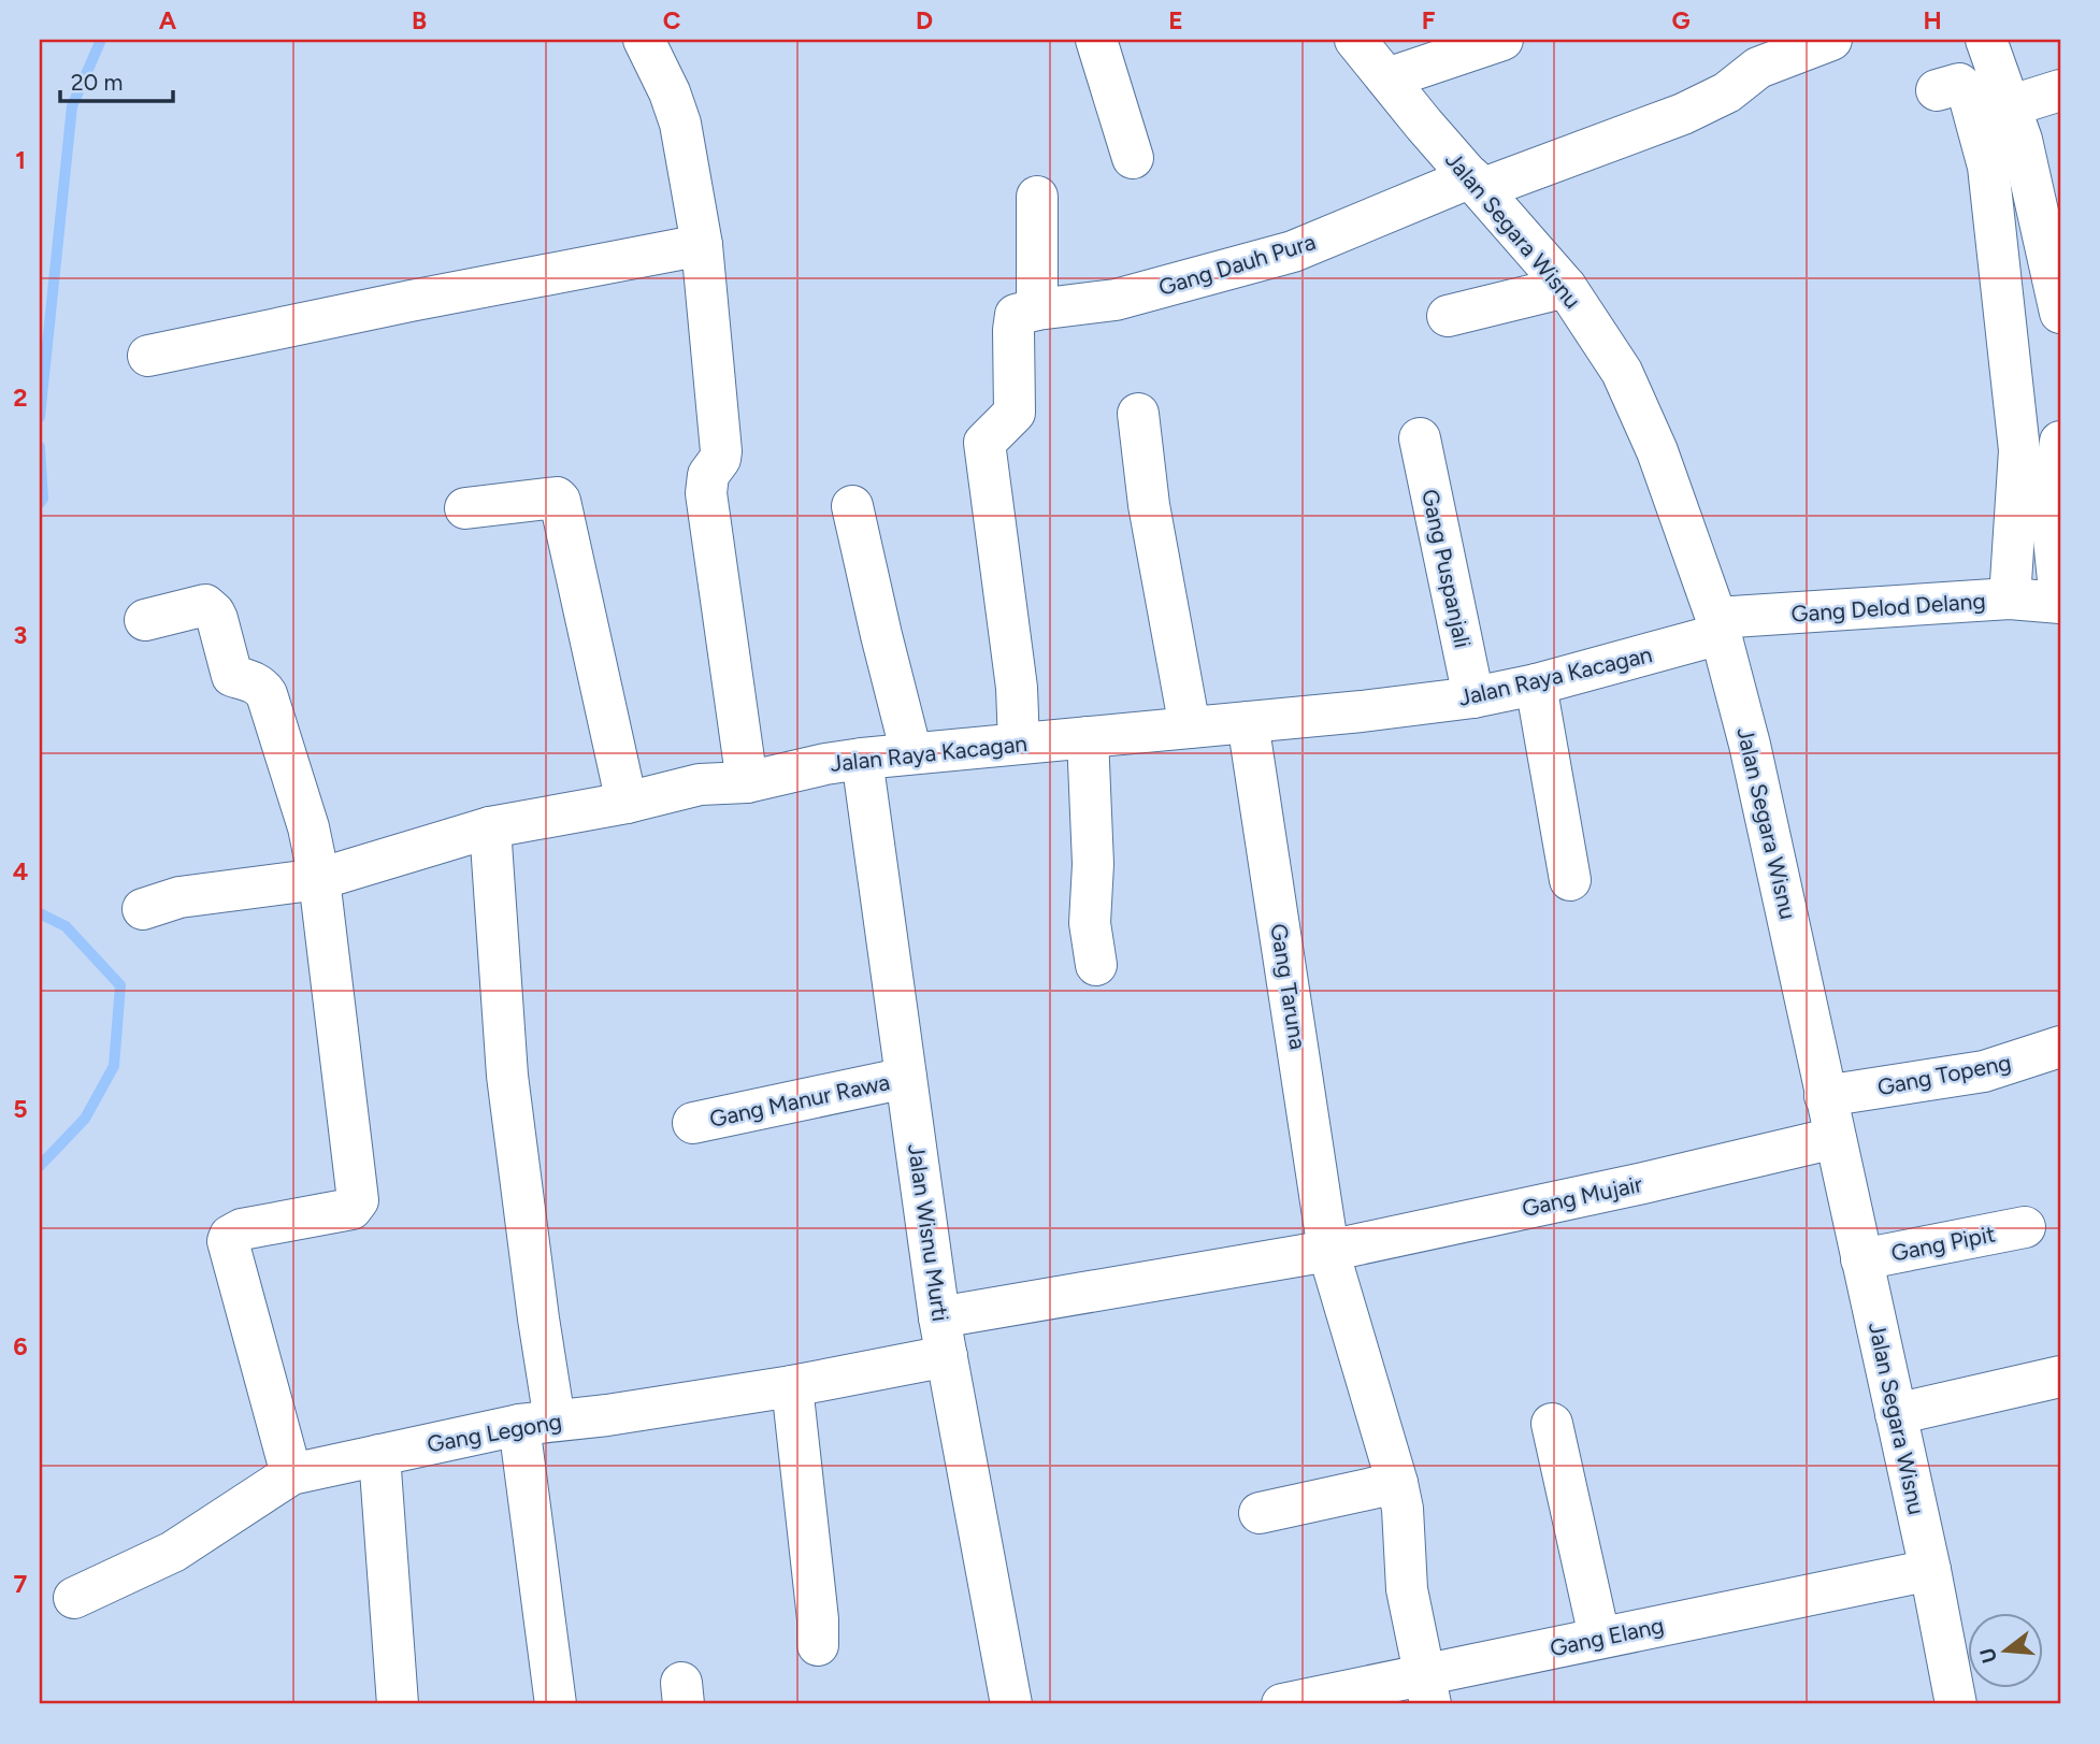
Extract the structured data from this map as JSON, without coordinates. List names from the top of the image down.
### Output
{
  "streets": {
    "street": [
      "Jalan Segara Wisnu",
      "Gang Dauh Pura",
      "Gang Puspanjali",
      "Gang Delod Delang",
      "Jalan Raya Kacagan",
      "Gang Taruna",
      "Gang Topeng",
      "Gang Manur Rawa",
      "Gang Mujair",
      "Jalan Wisnu Murti",
      "Gang Pipit",
      "Gang Legong",
      "Gang Elang"
    ]
  },
  "crossings": [
    ["Jalan Segara Wisnu", "Gang Dauh Pura"],
    ["Jalan Segara Wisnu", "Gang Delod Delang"],
    ["Jalan Segara Wisnu", "Jalan Raya Kacagan"],
    ["Jalan Segara Wisnu", "Gang Topeng"],
    ["Jalan Segara Wisnu", "Gang Mujair"],
    ["Jalan Segara Wisnu", "Gang Pipit"],
    ["Jalan Segara Wisnu", "Gang Elang"],
    ["Gang Puspanjali", "Jalan Raya Kacagan"],
    ["Gang Delod Delang", "Jalan Raya Kacagan"],
    ["Jalan Raya Kacagan", "Gang Taruna"],
    ["Jalan Raya Kacagan", "Jalan Wisnu Murti"],
    ["Gang Taruna", "Gang Mujair"],
    ["Gang Taruna", "Gang Elang"],
    ["Gang Manur Rawa", "Jalan Wisnu Murti"],
    ["Gang Mujair", "Jalan Wisnu Murti"],
    ["Gang Mujair", "Gang Legong"],
    ["Jalan Wisnu Murti", "Gang Legong"]
  ],
  "scale_bar": "20 m",
  "north": "left",
  "grid": {
    "columns": [
      "A",
      "B",
      "C",
      "D",
      "E",
      "F",
      "G",
      "H"
    ],
    "rows": [
      "1",
      "2",
      "3",
      "4",
      "5",
      "6",
      "7"
    ]
  }
}
